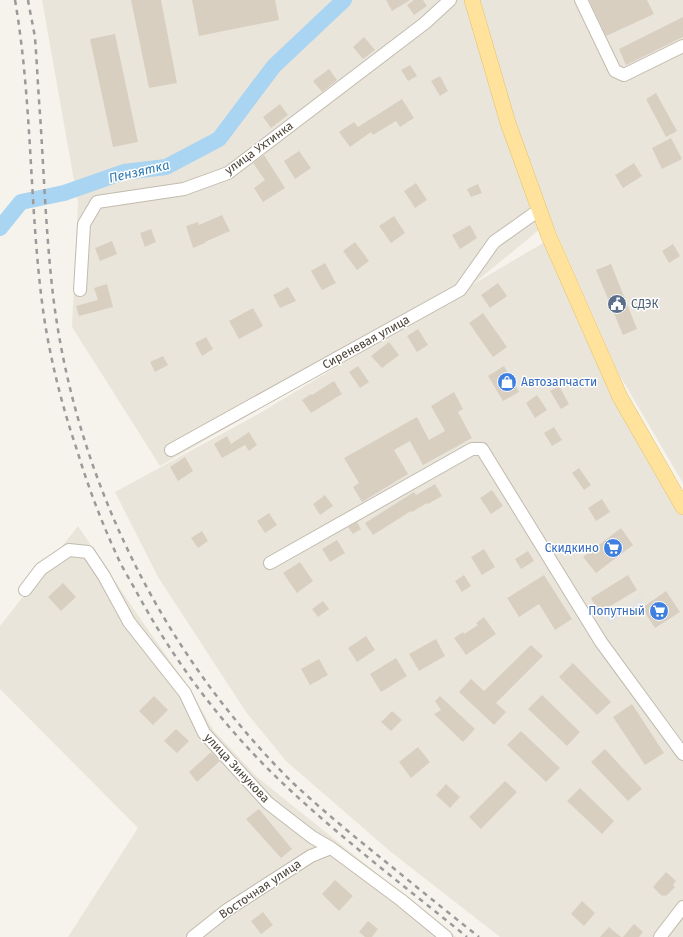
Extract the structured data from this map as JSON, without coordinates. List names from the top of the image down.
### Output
{
  "streets": {
    "street": [
      "улица Ухтинка",
      "Сиреневая улица",
      "улица Зинукова",
      "Восточная улица"
    ]
  },
  "crossings": [
    ["улица Зинукова", "Восточная улица"]
  ],
  "water": ["Пензятка"],
  "places": {
    "public building": ["СДЭК"],
    "shop": ["Автозапчасти"],
    "supermarket": ["Скидкино", "Попутный"]
  }
}
